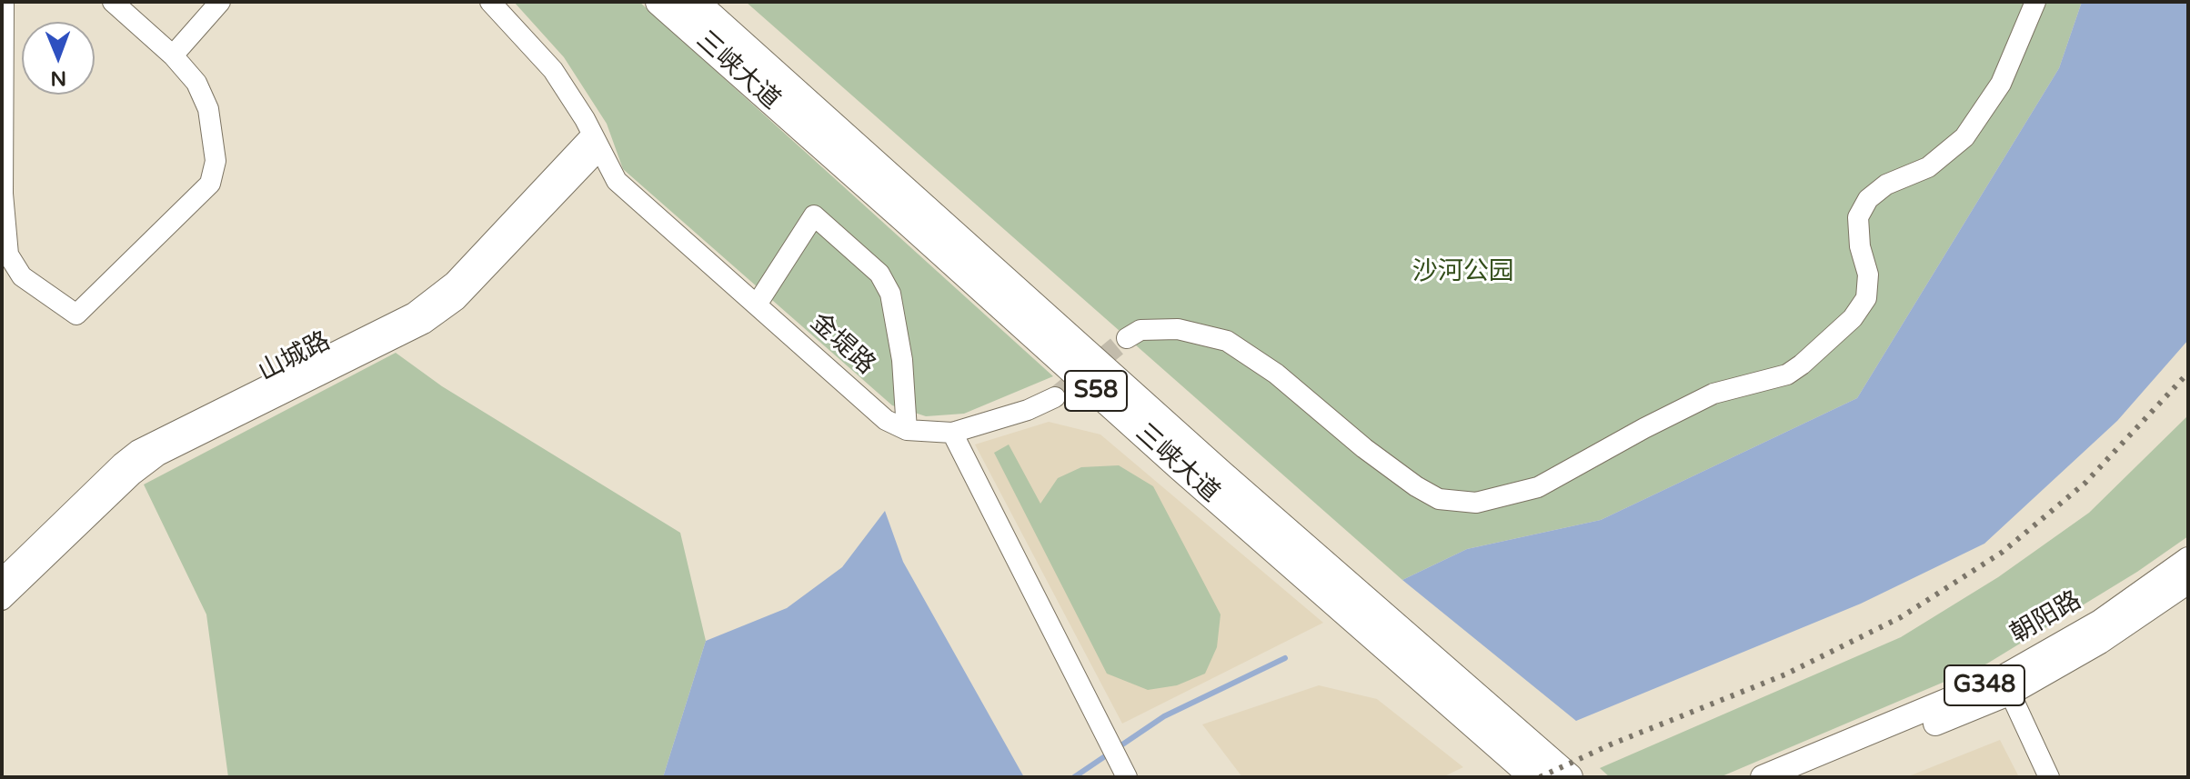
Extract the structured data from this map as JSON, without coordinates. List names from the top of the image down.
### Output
{
  "streets": {
    "highway": ["三峡大道", "S58"],
    "main road": ["朝阳路", "G348"],
    "street": ["金堤路", "山城路"]
  },
  "crossings": [
    ["金堤路", "山城路"]
  ],
  "parks": ["沙河公园"],
  "north": "bottom"
}
